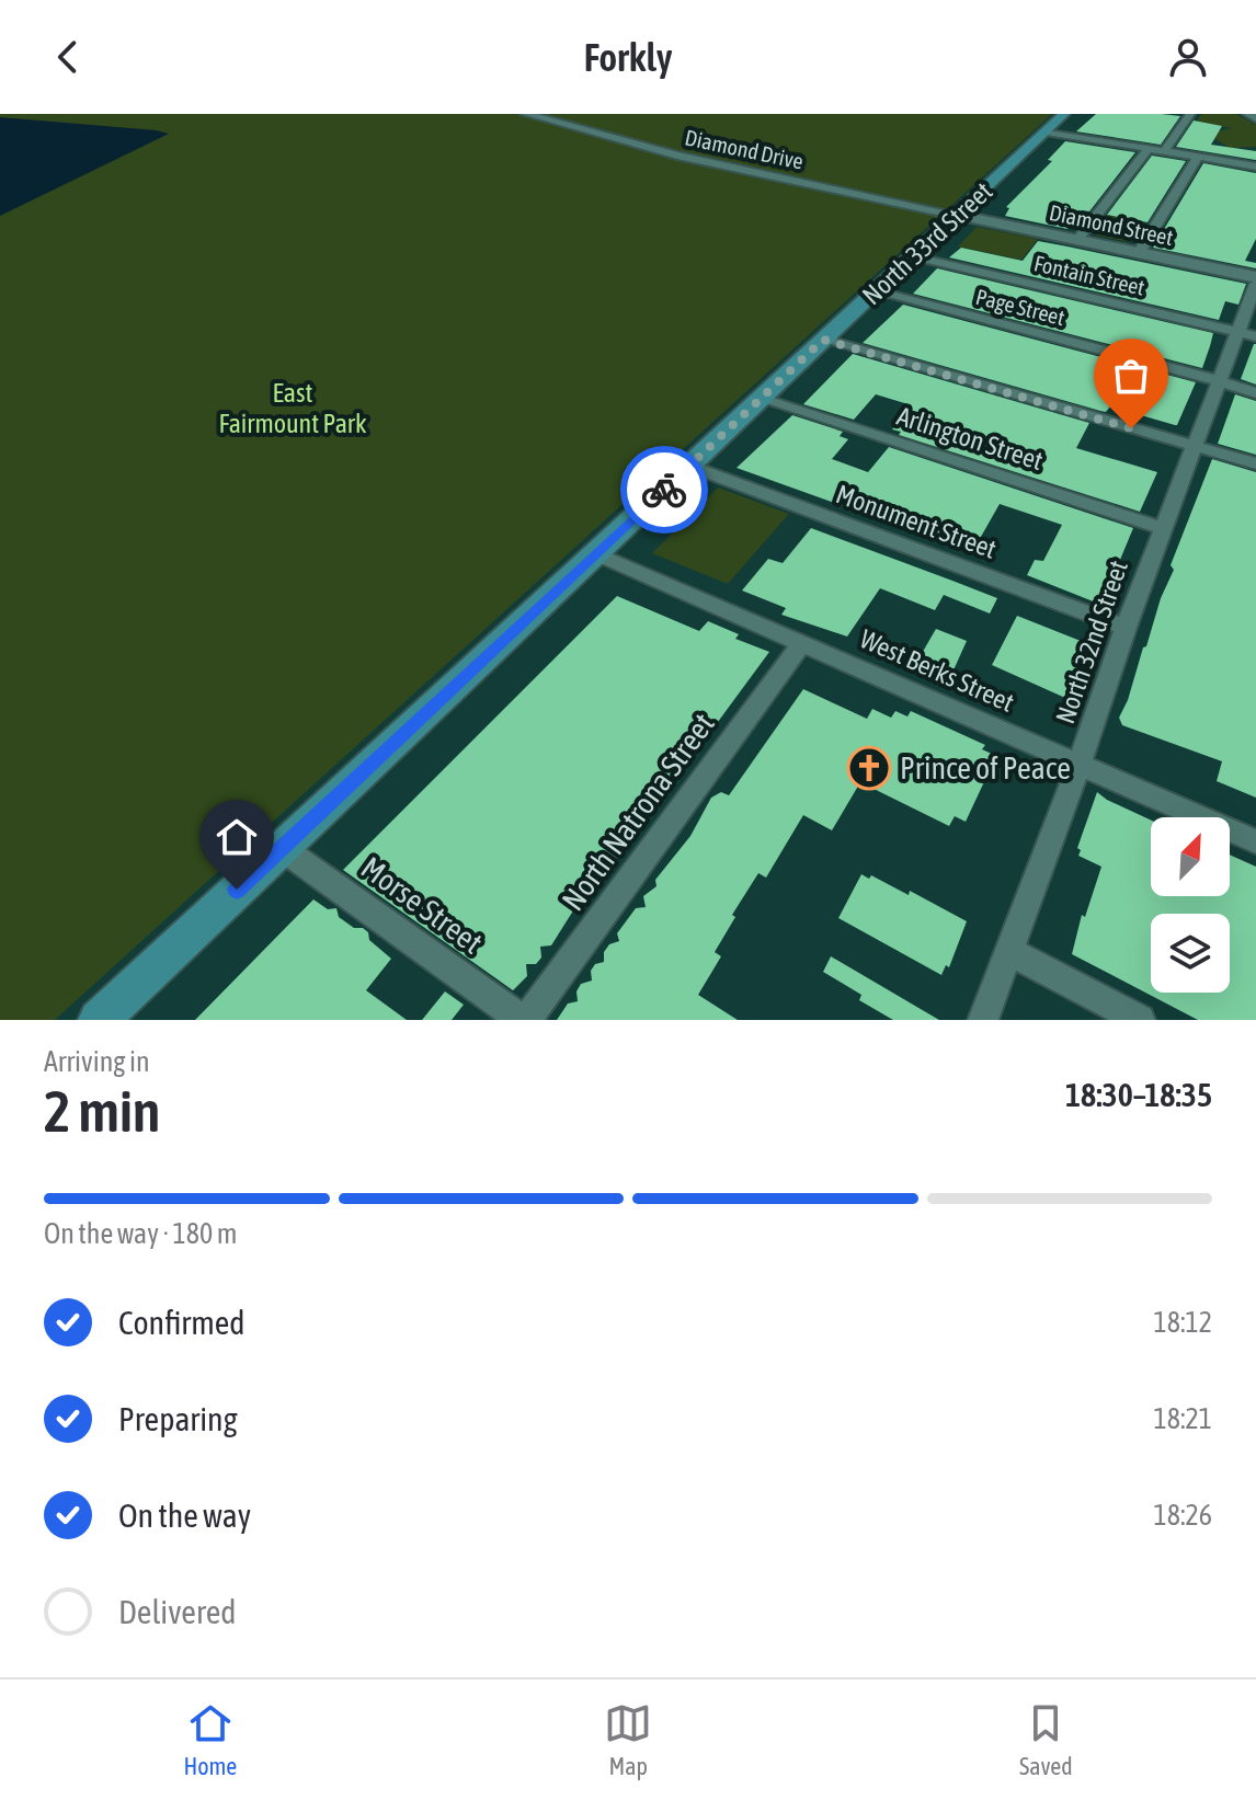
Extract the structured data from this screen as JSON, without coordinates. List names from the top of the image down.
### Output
{
  "streets": {
    "main road": ["Diamond Street", "North 33rd Street"],
    "street": [
      "Diamond Drive",
      "Fontain Street",
      "Page Street",
      "Arlington Street",
      "Monument Street",
      "North 32nd Street",
      "West Berks Street",
      "North Natrona Street",
      "Morse Street"
    ]
  },
  "crossings": [
    ["Diamond Drive", "Diamond Street"],
    ["Diamond Drive", "North 33rd Street"],
    ["Diamond Street", "North 33rd Street"],
    ["Diamond Street", "North 32nd Street"],
    ["North 33rd Street", "Fontain Street"],
    ["North 33rd Street", "Page Street"],
    ["North 33rd Street", "Arlington Street"],
    ["North 33rd Street", "Monument Street"],
    ["North 33rd Street", "West Berks Street"],
    ["North 33rd Street", "Morse Street"],
    ["Fontain Street", "North 32nd Street"],
    ["Page Street", "North 32nd Street"],
    ["Arlington Street", "North 32nd Street"],
    ["Monument Street", "North 32nd Street"],
    ["North 32nd Street", "West Berks Street"],
    ["West Berks Street", "North Natrona Street"],
    ["North Natrona Street", "Morse Street"]
  ],
  "parks": ["East Fairmount Park"],
  "places": {
    "church": ["Prince of Peace"]
  },
  "north": "top right",
  "page": {
    "header": "Forkly",
    "heading": ["2 min", "Arriving in", "18:30–18:35"],
    "bar": "On the way · 180 m",
    "list": [
      ["Confirmed", "18:12"],
      ["Preparing", "18:21"],
      ["On the way", "18:26"],
      "Delivered"
    ],
    "tabs": ["Home", "Map", "Saved"]
  }
}
